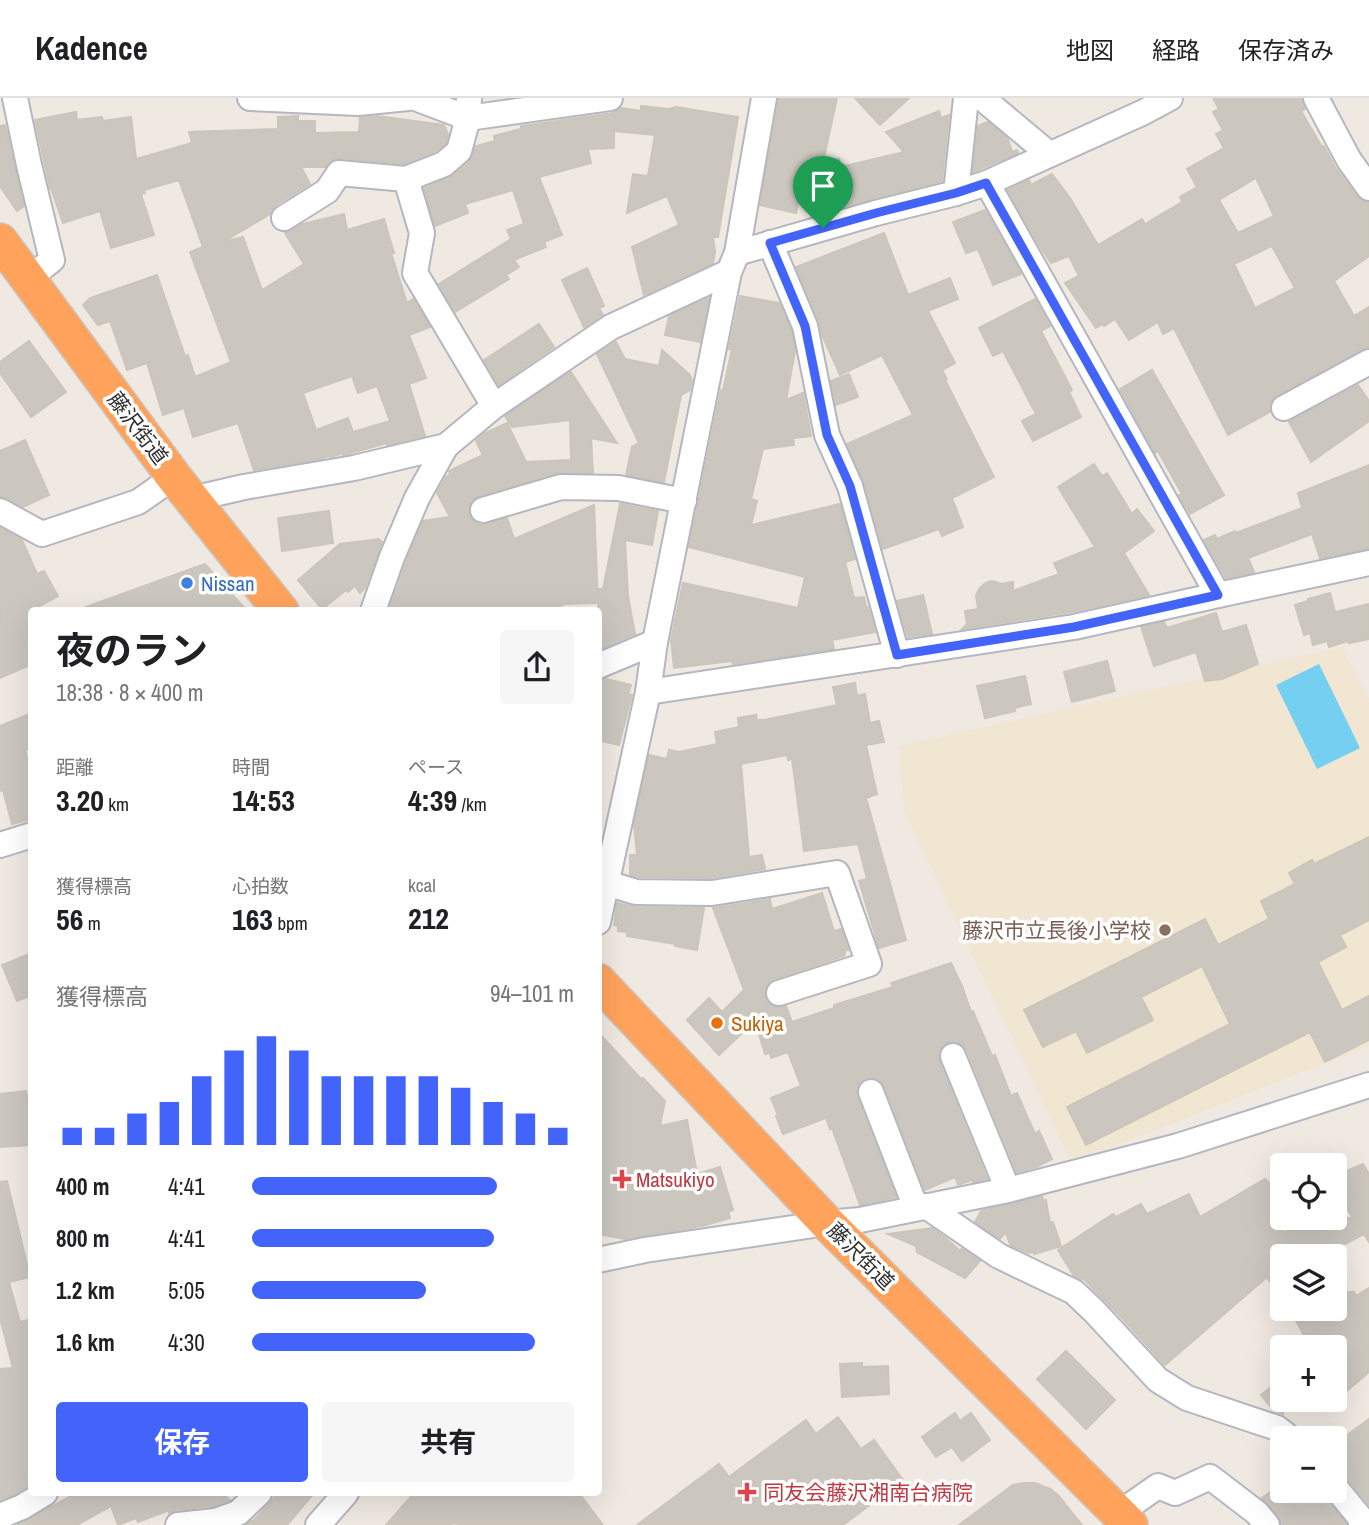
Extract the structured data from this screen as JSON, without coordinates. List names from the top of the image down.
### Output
{
  "streets": {
    "highway": ["藤沢街道"]
  },
  "places": {
    "other": ["Nissan", "藤沢市立長後小学校", "Sukiya"],
    "health": ["Matsukiyo", "同友会藤沢湘南台病院"]
  },
  "page": {
    "header": "Kadence",
    "nav": ["地図", "経路", "保存済み"],
    "heading": ["夜のラン", "18:38 · 8 × 400 m"],
    "stats": [
      ["距離", "3.20 km"],
      ["時間", "14:53"],
      ["ペース", "4:39 /km"],
      ["獲得標高", "56 m"],
      ["心拍数", "163 bpm"],
      ["kcal", "212"]
    ],
    "chart": ["獲得標高", "94–101 m"],
    "map_buttons": ["+", "−"],
    "list": [
      {
        "name": "400 m",
        "note": "4:41"
      },
      {
        "name": "800 m",
        "note": "4:41"
      },
      {
        "name": "1.2 km",
        "note": "5:05"
      },
      {
        "name": "1.6 km",
        "note": "4:30"
      }
    ],
    "buttons": ["保存", "共有"]
  }
}
